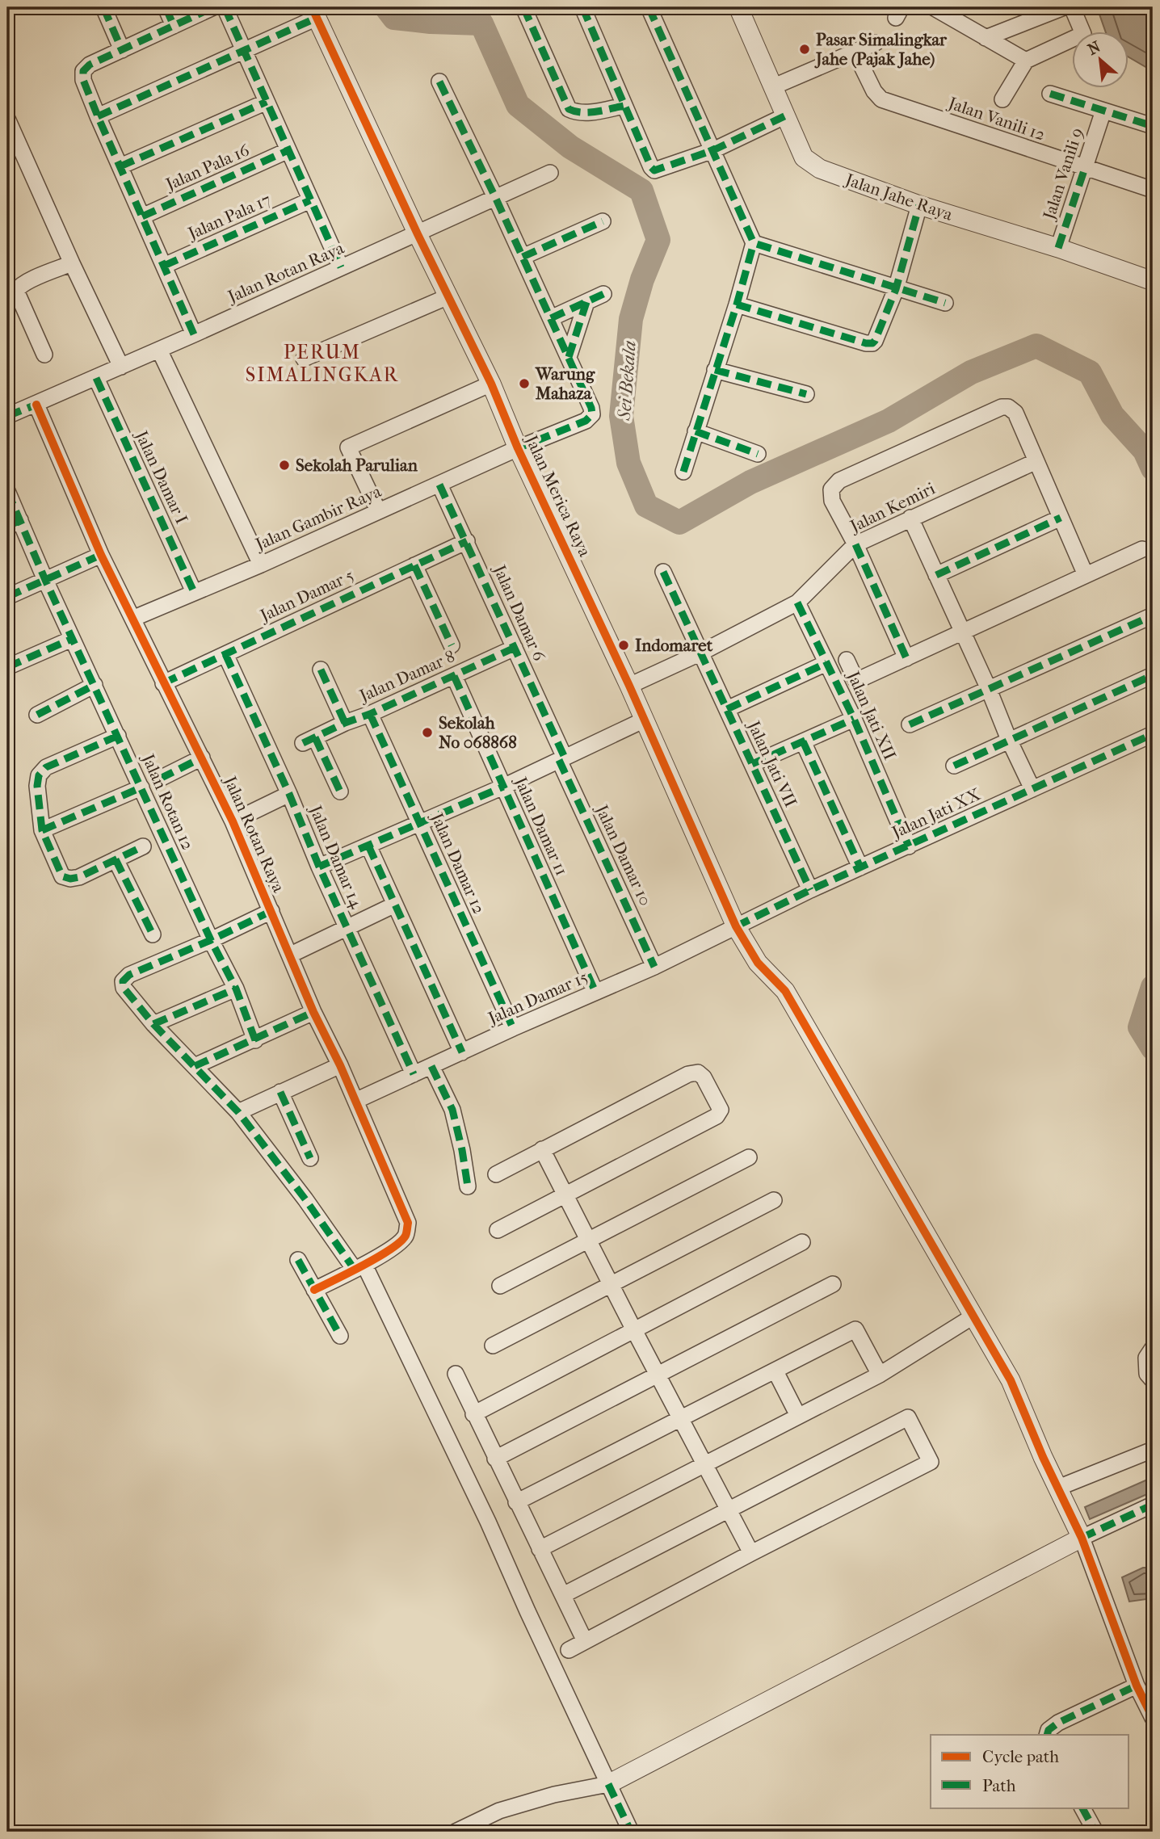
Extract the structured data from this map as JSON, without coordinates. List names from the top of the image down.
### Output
{
  "streets": {
    "street": [
      "Jalan Vanili 12",
      "Jalan Pala 16",
      "Jalan Vanili 9",
      "Jalan Jahe Raya",
      "Jalan Pala 17",
      "Jalan Rotan Raya",
      "Jalan Damar I",
      "Jalan Merica Raya",
      "Jalan Kemiri",
      "Jalan Gambir Raya",
      "Jalan Damar 5",
      "Jalan Damar 6",
      "Jalan Damar 8",
      "Jalan Jati XII",
      "Jalan Jati VII",
      "Jalan Rotan 12",
      "Jalan Jati XX",
      "Jalan Damar 11",
      "Jalan Damar 10",
      "Jalan Damar 14",
      "Jalan Damar 12",
      "Jalan Damar 15"
    ]
  },
  "crossings": [
    ["Jalan Vanili 12", "Jalan Vanili 9"],
    ["Jalan Vanili 9", "Jalan Jahe Raya"],
    ["Jalan Rotan Raya", "Jalan Damar I"],
    ["Jalan Rotan Raya", "Jalan Merica Raya"],
    ["Jalan Rotan Raya", "Jalan Gambir Raya"],
    ["Jalan Rotan Raya", "Jalan Damar 5"],
    ["Jalan Rotan Raya", "Jalan Damar 15"],
    ["Jalan Damar I", "Jalan Gambir Raya"],
    ["Jalan Merica Raya", "Jalan Kemiri"],
    ["Jalan Merica Raya", "Jalan Gambir Raya"],
    ["Jalan Merica Raya", "Jalan Jati XX"],
    ["Jalan Merica Raya", "Jalan Damar 15"],
    ["Jalan Kemiri", "Jalan Jati XII"],
    ["Jalan Kemiri", "Jalan Jati VII"],
    ["Jalan Gambir Raya", "Jalan Damar 6"],
    ["Jalan Damar 5", "Jalan Damar 6"],
    ["Jalan Damar 5", "Jalan Damar 14"],
    ["Jalan Damar 6", "Jalan Damar 8"],
    ["Jalan Damar 6", "Jalan Damar 10"],
    ["Jalan Damar 8", "Jalan Damar 11"],
    ["Jalan Damar 8", "Jalan Damar 12"],
    ["Jalan Jati XII", "Jalan Jati XX"],
    ["Jalan Jati VII", "Jalan Jati XX"],
    ["Jalan Jati XX", "Jalan Damar 15"],
    ["Jalan Damar 11", "Jalan Damar 15"],
    ["Jalan Damar 10", "Jalan Damar 15"],
    ["Jalan Damar 14", "Jalan Damar 15"],
    ["Jalan Damar 12", "Jalan Damar 15"]
  ],
  "districts": ["PERUM SIMALINGKAR"],
  "water": ["Sei Bekala"],
  "places": [
    "Pasar Simalingkar Jahe (Pajak Jahe)",
    "Warung Mahaza",
    "Sekolah Parulian",
    "Indomaret",
    "Sekolah No 068868"
  ],
  "legend": ["Cycle path", "Path"],
  "north": "top left"
}
